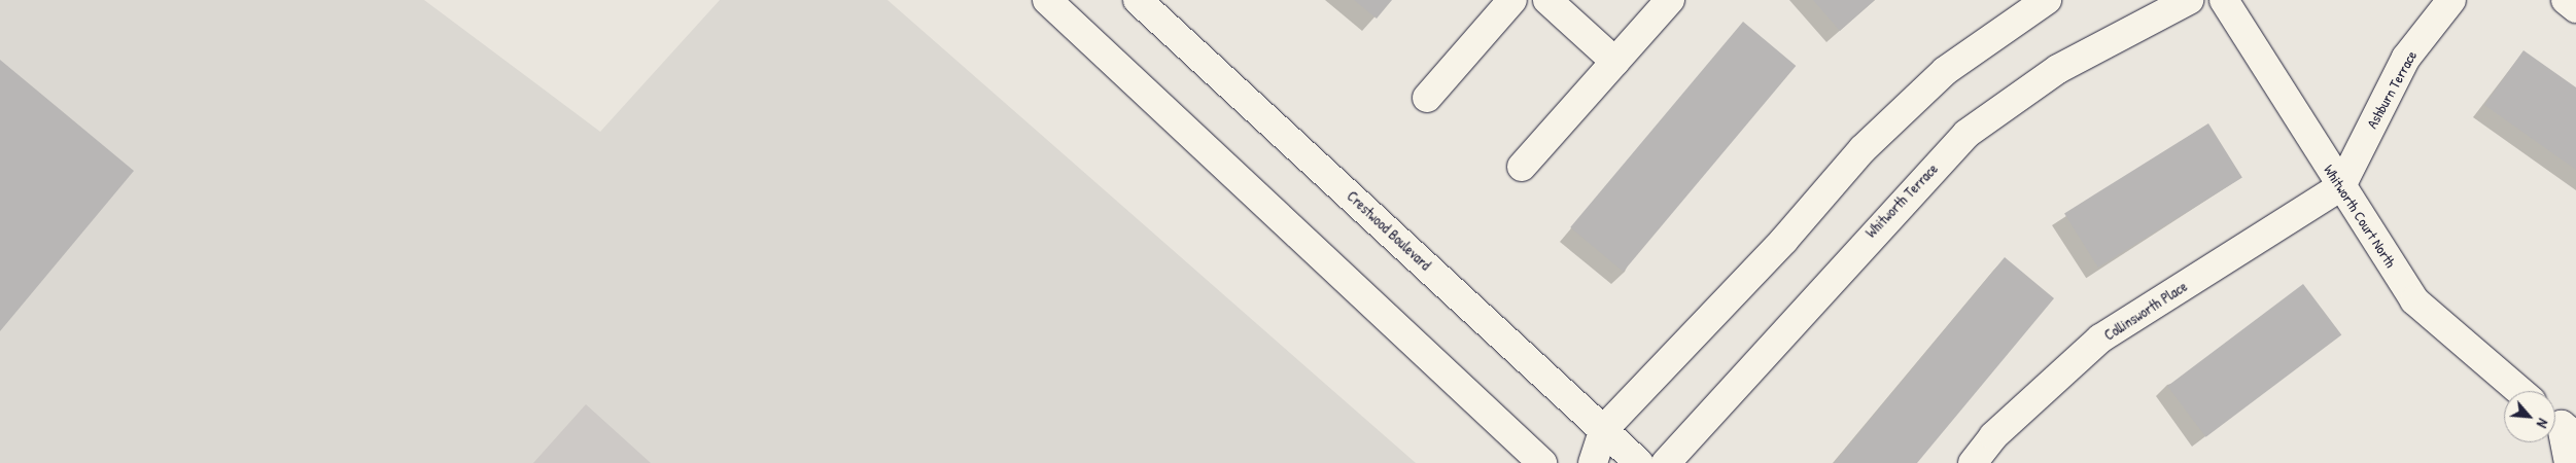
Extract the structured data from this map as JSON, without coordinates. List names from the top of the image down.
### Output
{
  "streets": {
    "street": [
      "Ashburn Terrace",
      "Whitworth Terrace",
      "Whitworth Court North",
      "Crestwood Boulevard",
      "Collinsworth Place"
    ]
  },
  "crossings": [
    ["Ashburn Terrace", "Whitworth Court North"],
    ["Ashburn Terrace", "Collinsworth Place"],
    ["Whitworth Court North", "Collinsworth Place"]
  ],
  "north": "bottom right"
}
